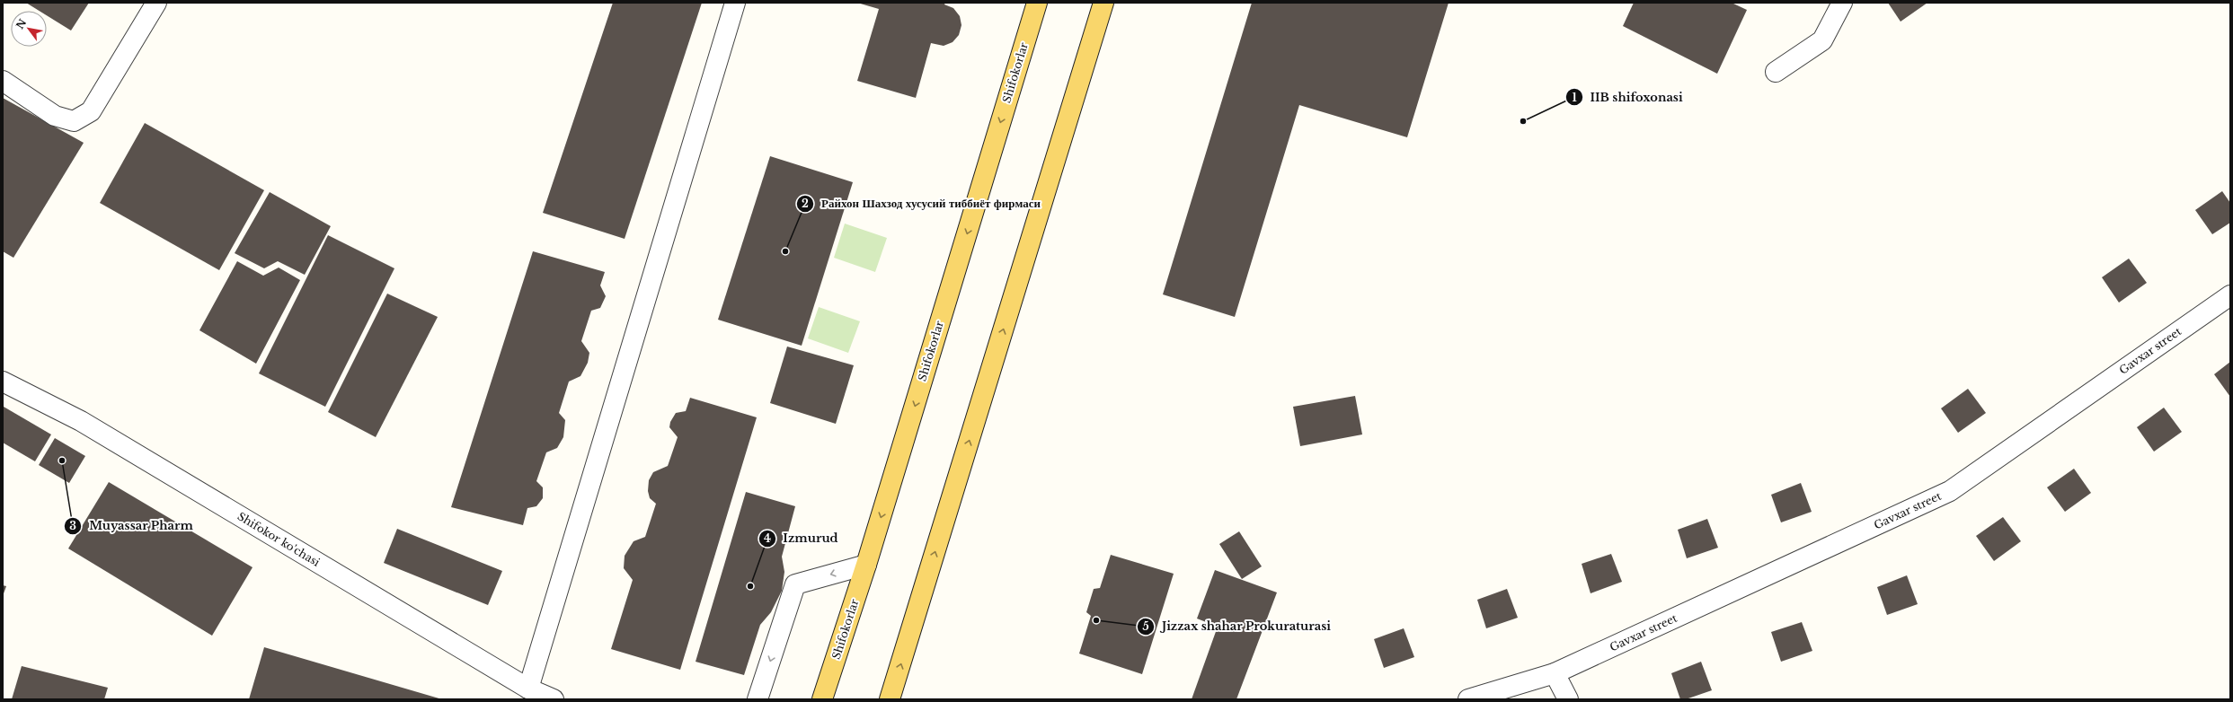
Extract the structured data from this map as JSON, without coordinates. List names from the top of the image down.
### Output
{
  "streets": {
    "main road": ["Shifokorlar"],
    "street": ["Gavxar street", "Shifokor ko'chasi"]
  },
  "places": [
    "IIB shifoxonasi",
    "Райхон Шахзод хусусий тиббиёт фирмаси",
    "Muyassar Pharm",
    "Izmurud",
    "Jizzax shahar Prokuraturasi"
  ],
  "north": "top left"
}
